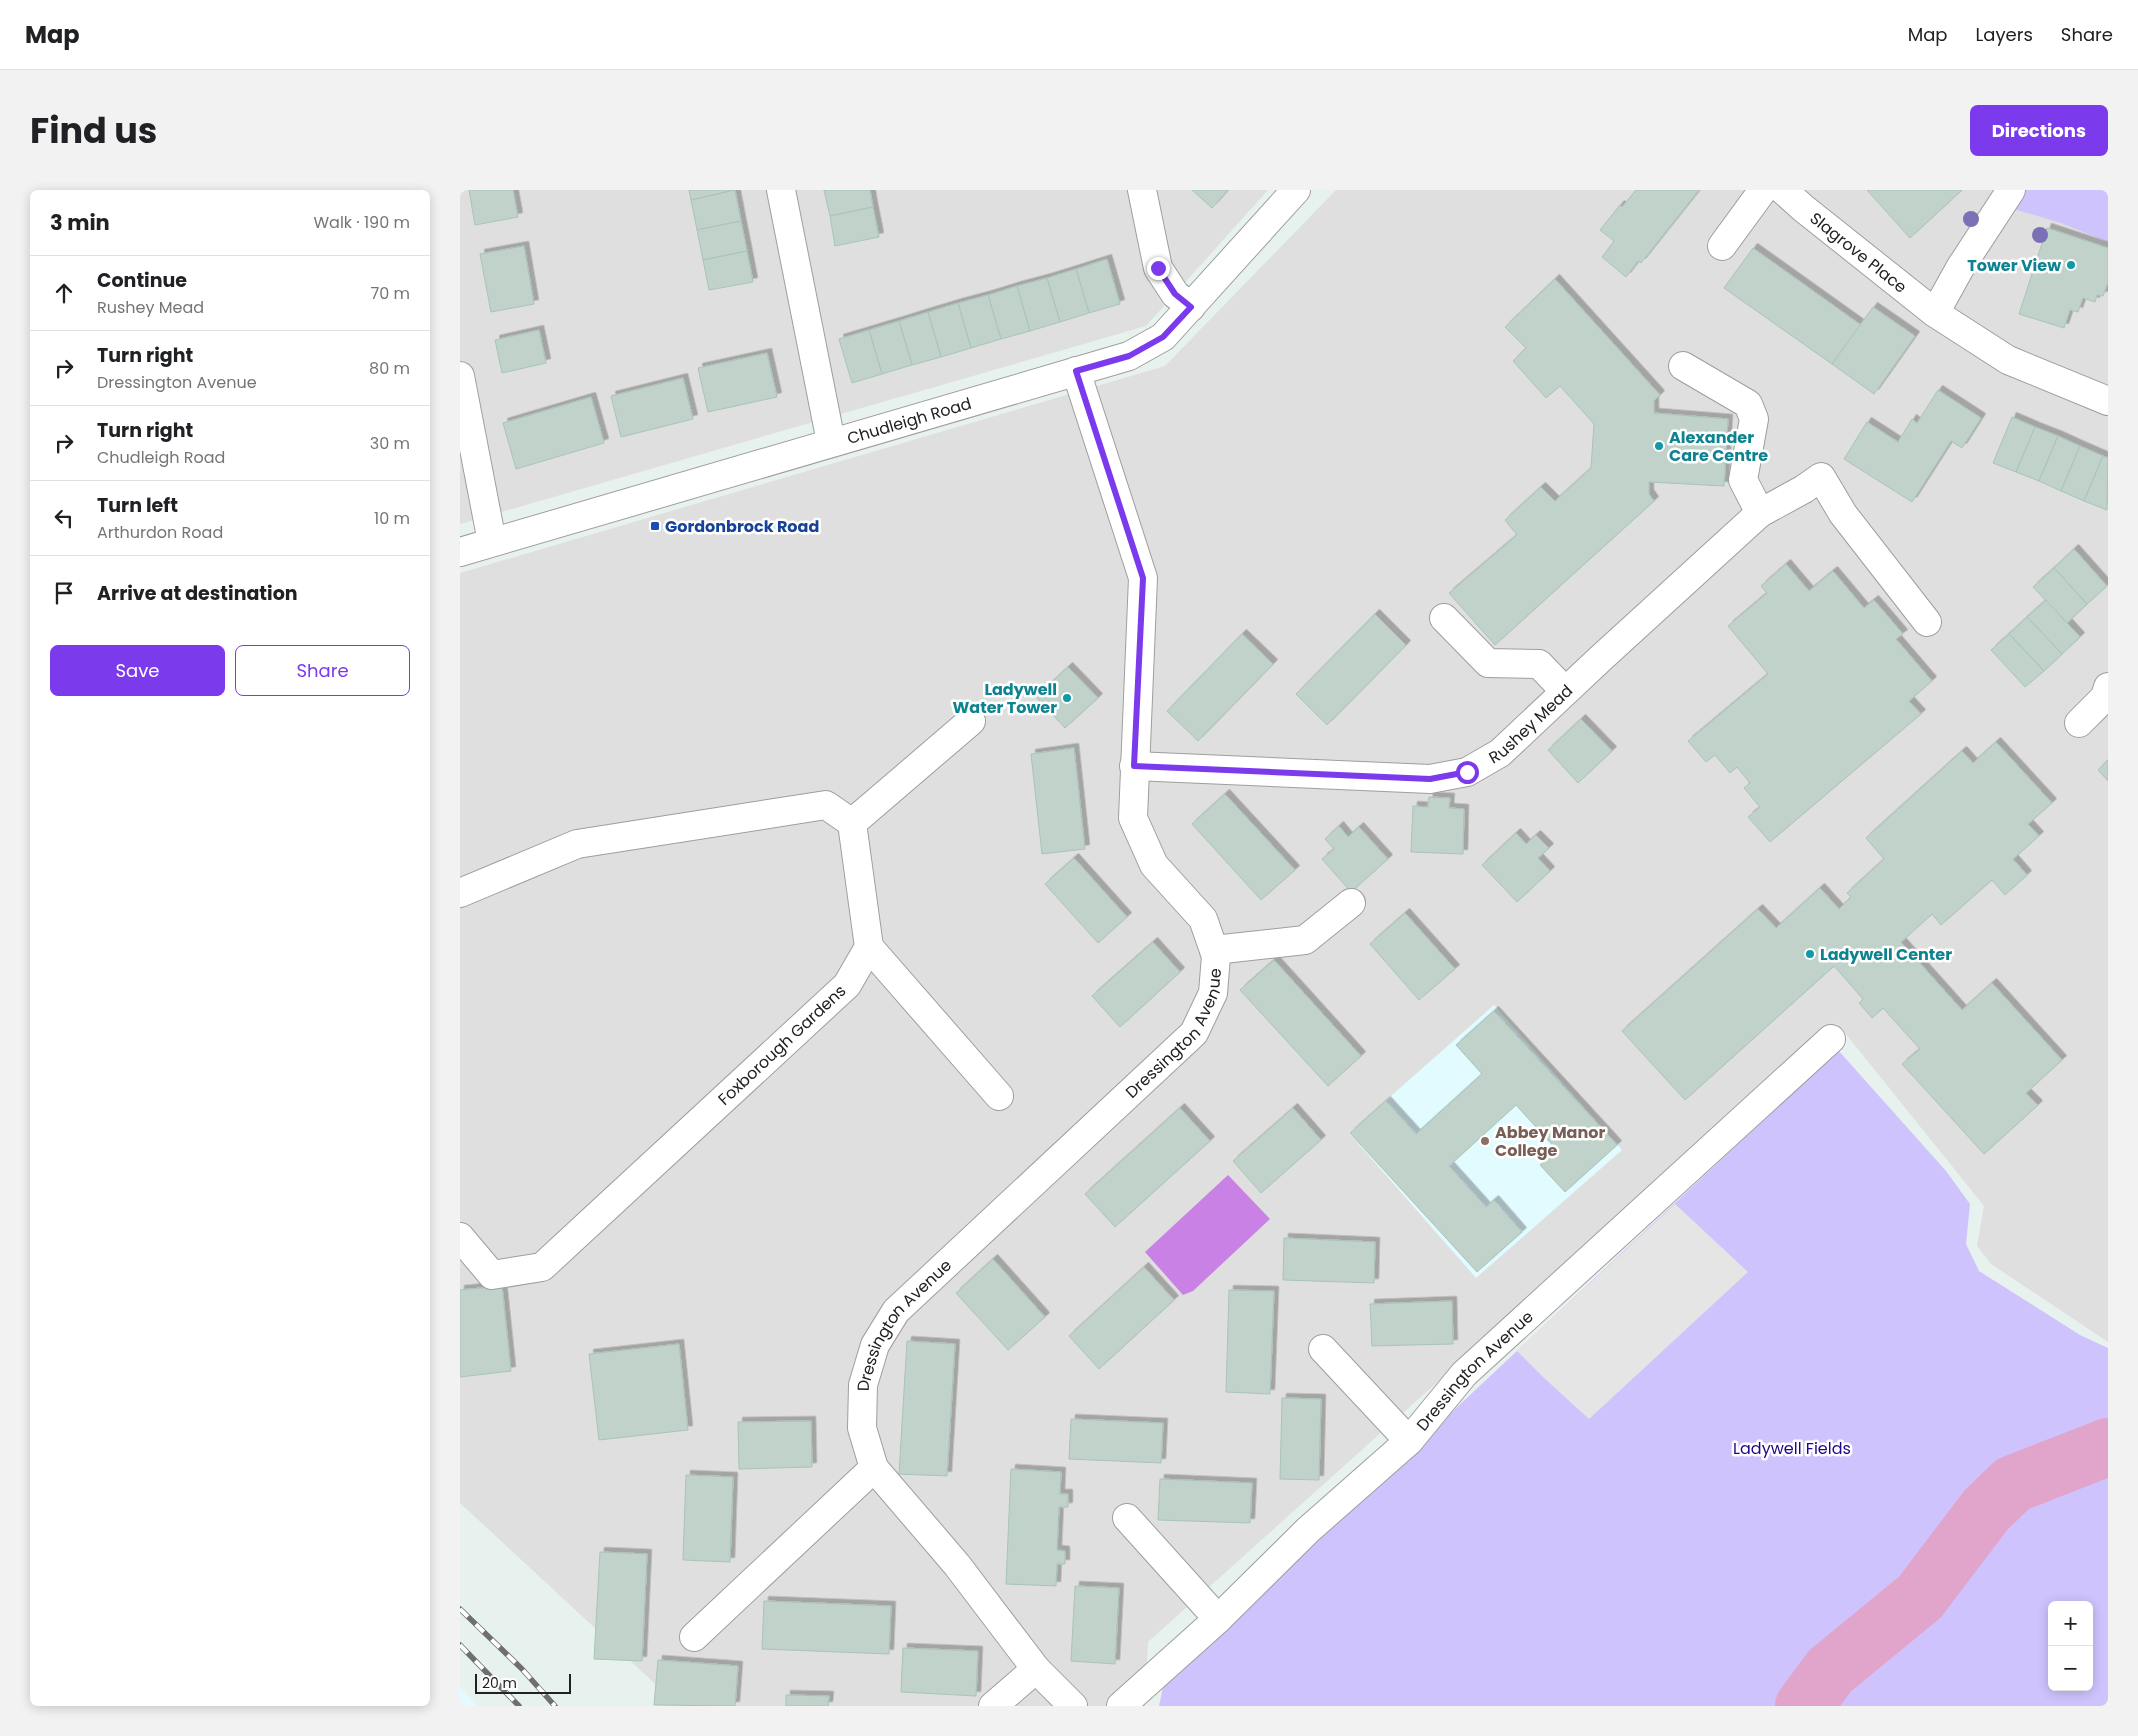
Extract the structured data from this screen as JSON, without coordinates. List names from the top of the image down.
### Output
{
  "streets": {
    "street": [
      "Slagrove Place",
      "Chudleigh Road",
      "Rushey Mead",
      "Dressington Avenue",
      "Foxborough Gardens"
    ]
  },
  "crossings": [
    ["Chudleigh Road", "Dressington Avenue"],
    ["Rushey Mead", "Dressington Avenue"]
  ],
  "parks": ["Ladywell Fields"],
  "places": {
    "other": [
      "Tower View",
      "Alexander Care Centre",
      "Ladywell Water Tower",
      "Ladywell Center",
      "Abbey Manor College"
    ],
    "transit": ["Gordonbrock Road"]
  },
  "scale_bar": "20 m",
  "page": {
    "header": "Map",
    "nav": ["Map", "Layers", "Share"],
    "title": "Find us",
    "buttons": [
      "Directions",
      ["Save", "Share"]
    ],
    "heading": ["3 min", "Walk · 190 m"],
    "list": [
      ["Continue", "Rushey Mead", "70 m"],
      ["Turn right", "Dressington Avenue", "80 m"],
      ["Turn right", "Chudleigh Road", "30 m"],
      ["Turn left", "Arthurdon Road", "10 m"],
      "Arrive at destination"
    ],
    "map_buttons": ["+", "−"],
    "scale": "20 m"
  }
}
